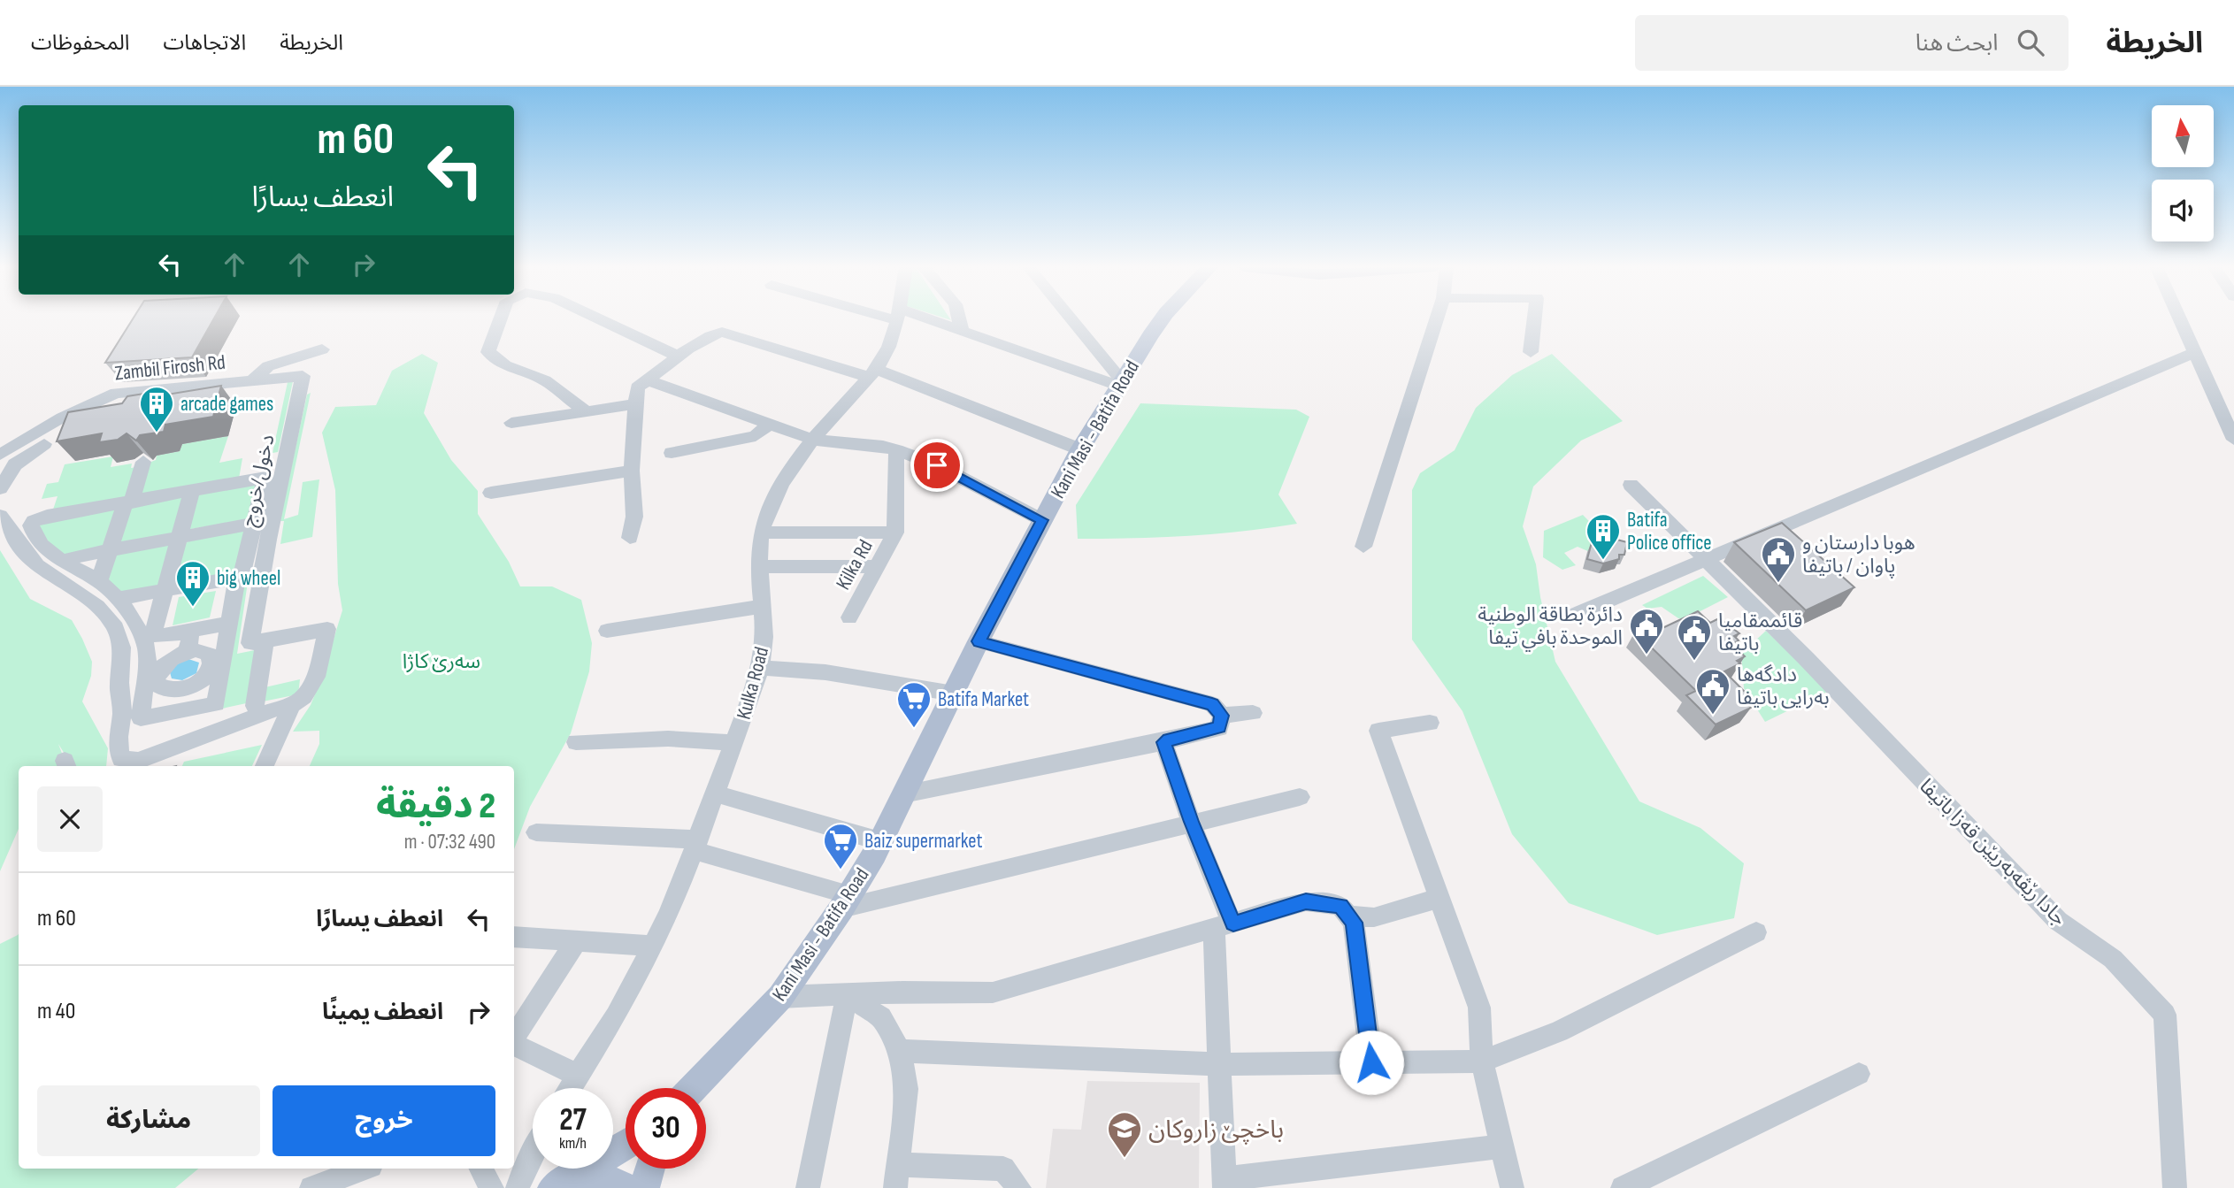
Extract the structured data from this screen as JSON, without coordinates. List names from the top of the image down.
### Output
{
  "streets": {
    "main road": ["Kani Masi - Batifa Road"],
    "street": [
      "Zambil Firosh Rd",
      "دخول/خروج",
      "Kilka Rd",
      "Kulka Road",
      "جادا رێڤه‌به‌ريێن قه‌زا باتيفا"
    ]
  },
  "crossings": [
    ["Zambil Firosh Rd", "دخول/خروج"]
  ],
  "parks": ["سەرێ کاژا"],
  "places": {
    "building": ["arcade games", "Batifa Police office", "big wheel"],
    "public building": [
      "هوبا دارستان و پاوان / باتيفا",
      "دائرة بطاقة الوطنية الموحدة بافي تيفا",
      "قائممقاميا باتيفا",
      "دادگه‌ها به‌رايى باتيفا"
    ],
    "supermarket": ["Batifa Market", "Baiz supermarket"],
    "school or university": ["باخچێ زاروکان"]
  },
  "north": "top",
  "page": {
    "header": "الخريطة",
    "search": "ابحث هنا",
    "nav": ["الخريطة", "الاتجاهات", "المحفوظات"],
    "turn": ["60 m", "انعطف يسارًا"],
    "heading": ["2 دقيقة", "490 m · 07:32"],
    "list": [
      {
        "name": "انعطف يسارًا",
        "value": "60 m"
      },
      {
        "name": "انعطف يمينًا",
        "value": "40 m"
      }
    ],
    "buttons": ["خروج", "مشاركة"],
    "speed": "27 km/h",
    "limit": "30"
  }
}
